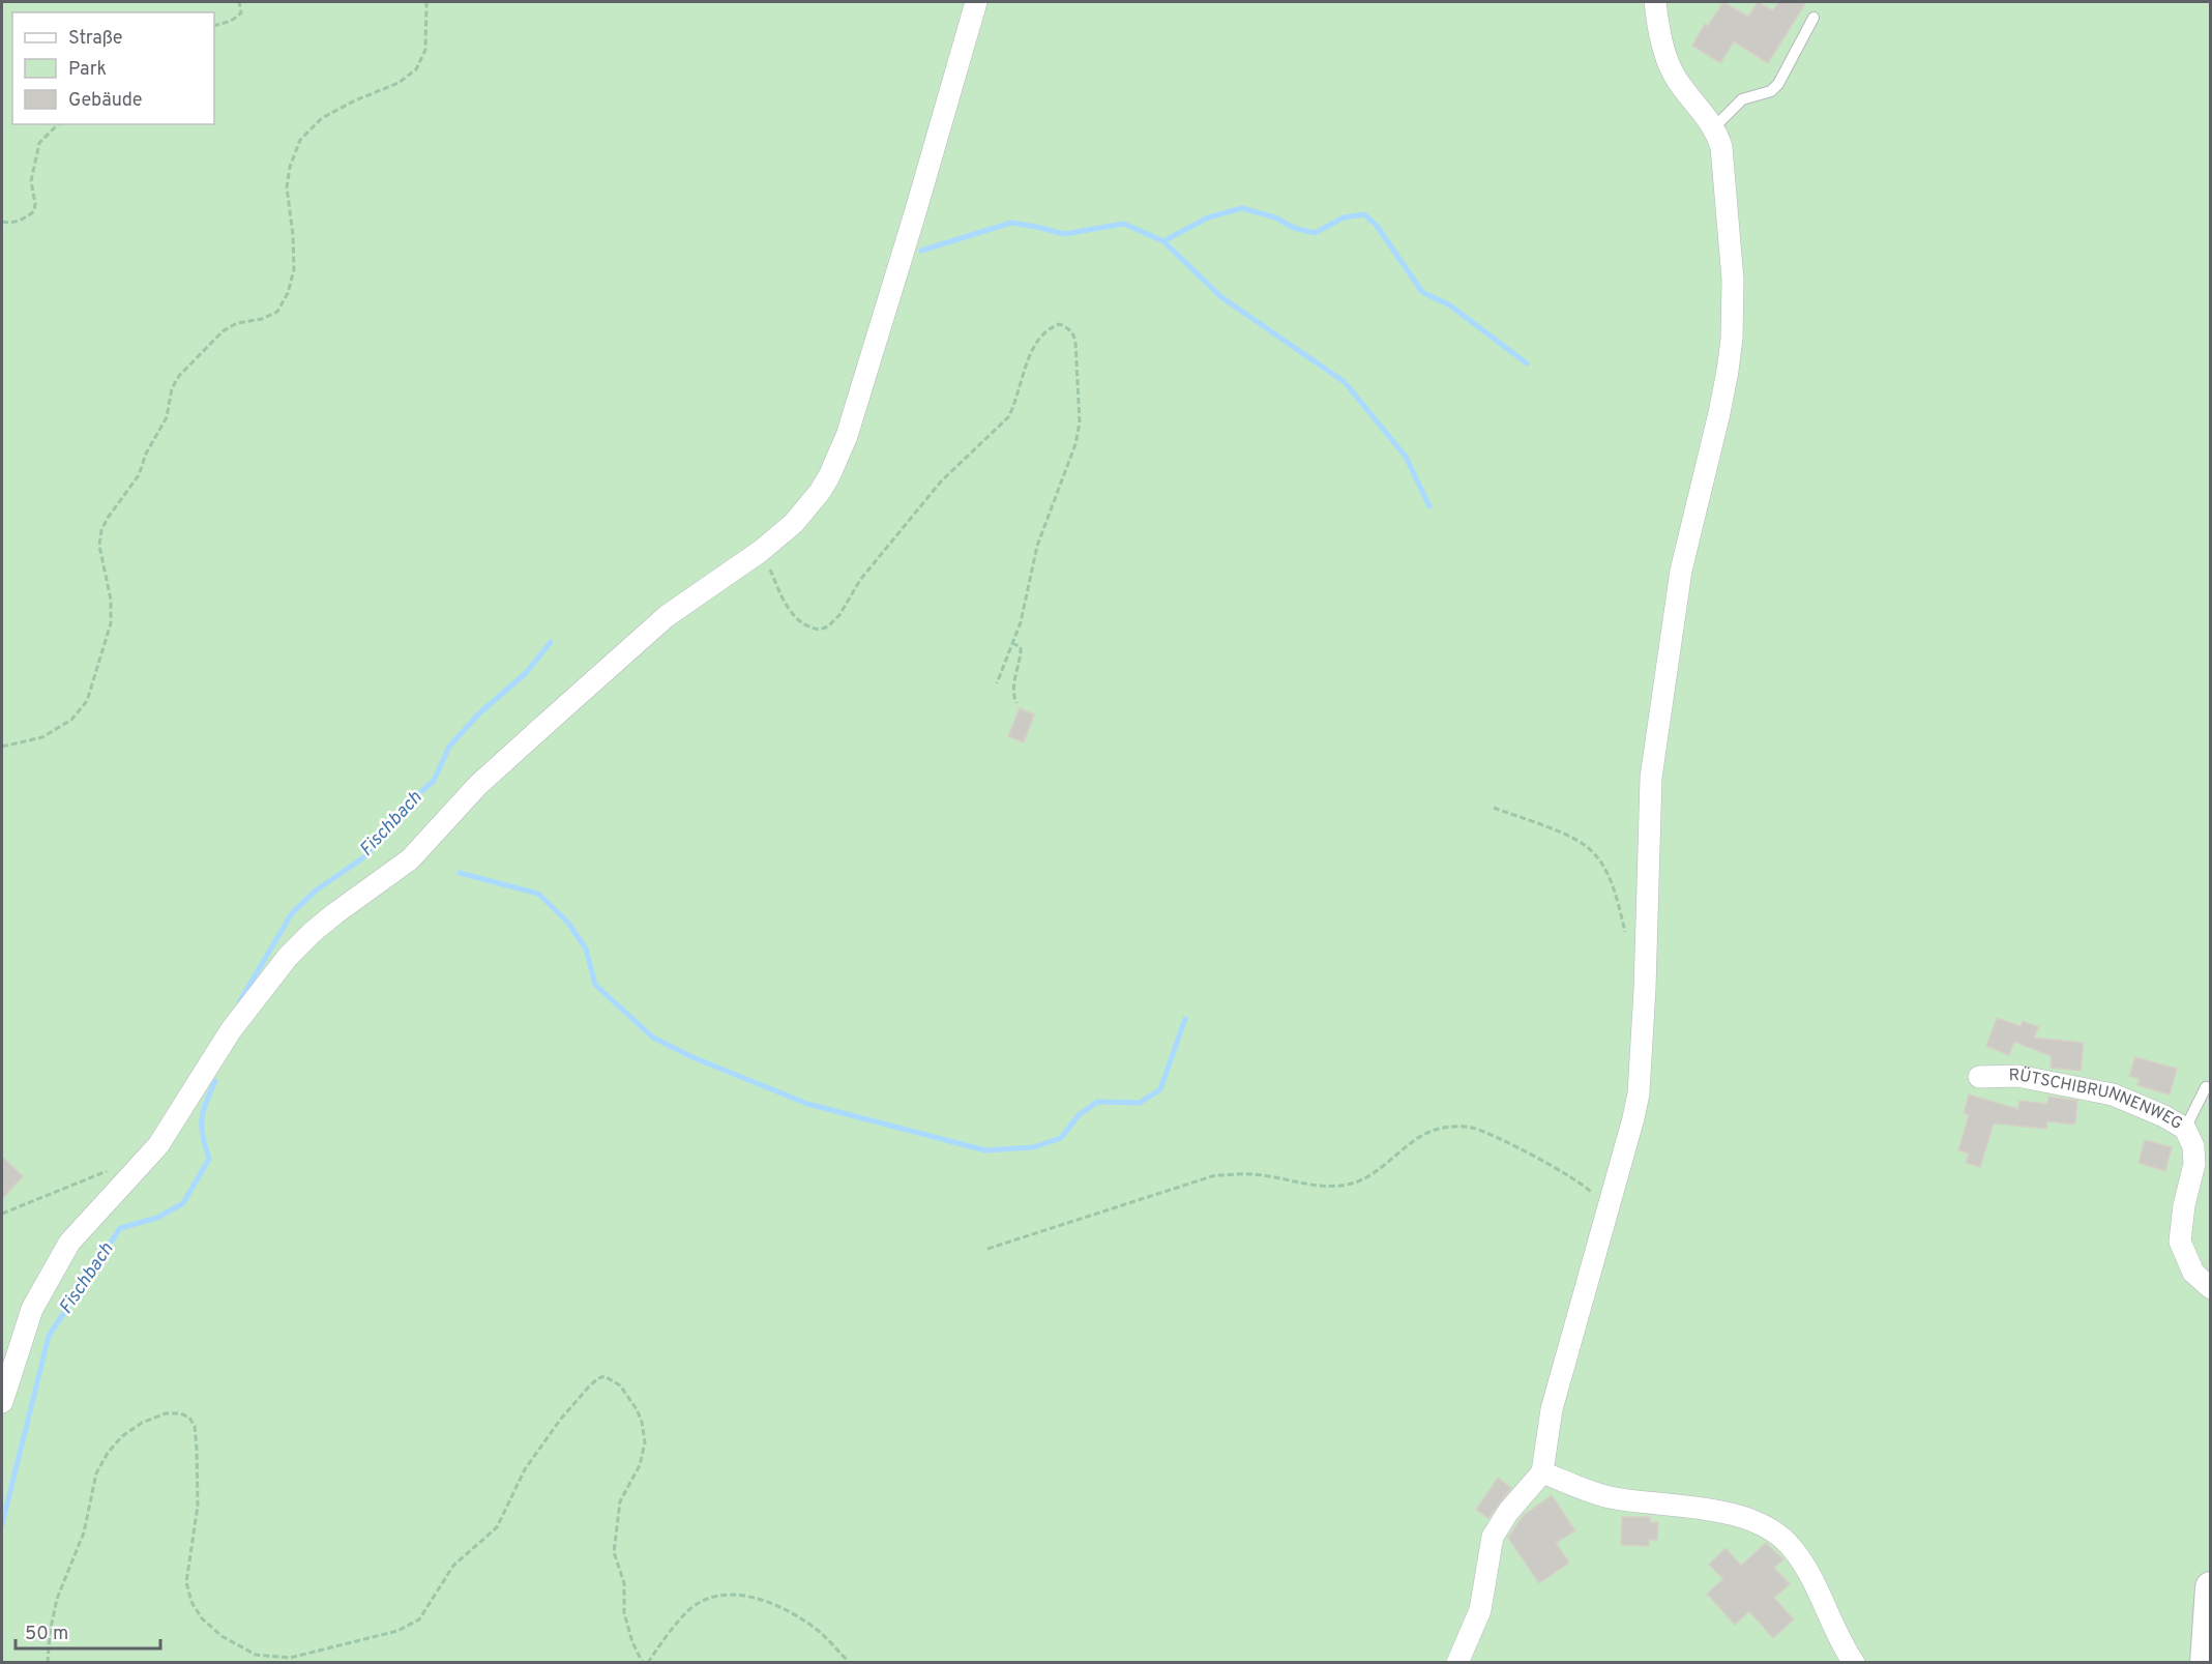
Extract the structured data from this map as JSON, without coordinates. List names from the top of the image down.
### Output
{
  "streets": {
    "street": ["RÜTSCHIBRUNNENWEG"]
  },
  "water": ["Fischbach"],
  "legend": ["Straße", "Park", "Gebäude"],
  "scale_bar": "50 m"
}
